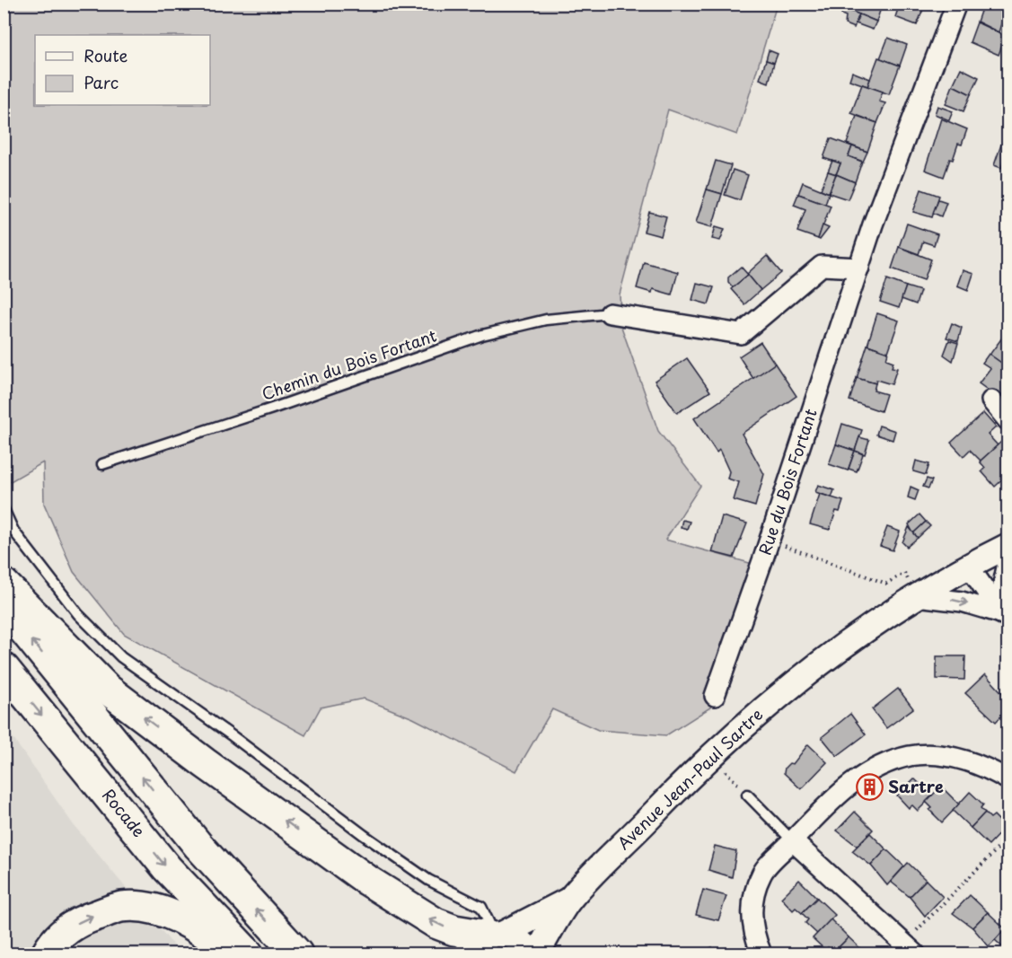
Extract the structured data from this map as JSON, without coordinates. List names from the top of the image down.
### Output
{
  "streets": {
    "highway": ["Rocade"],
    "street": ["Rue du Bois Fortant", "Avenue Jean-Paul Sartre"],
    "lane": ["Chemin du Bois Fortant"]
  },
  "places": {
    "building": ["Sartre"]
  },
  "legend": ["Route", "Parc"]
}
